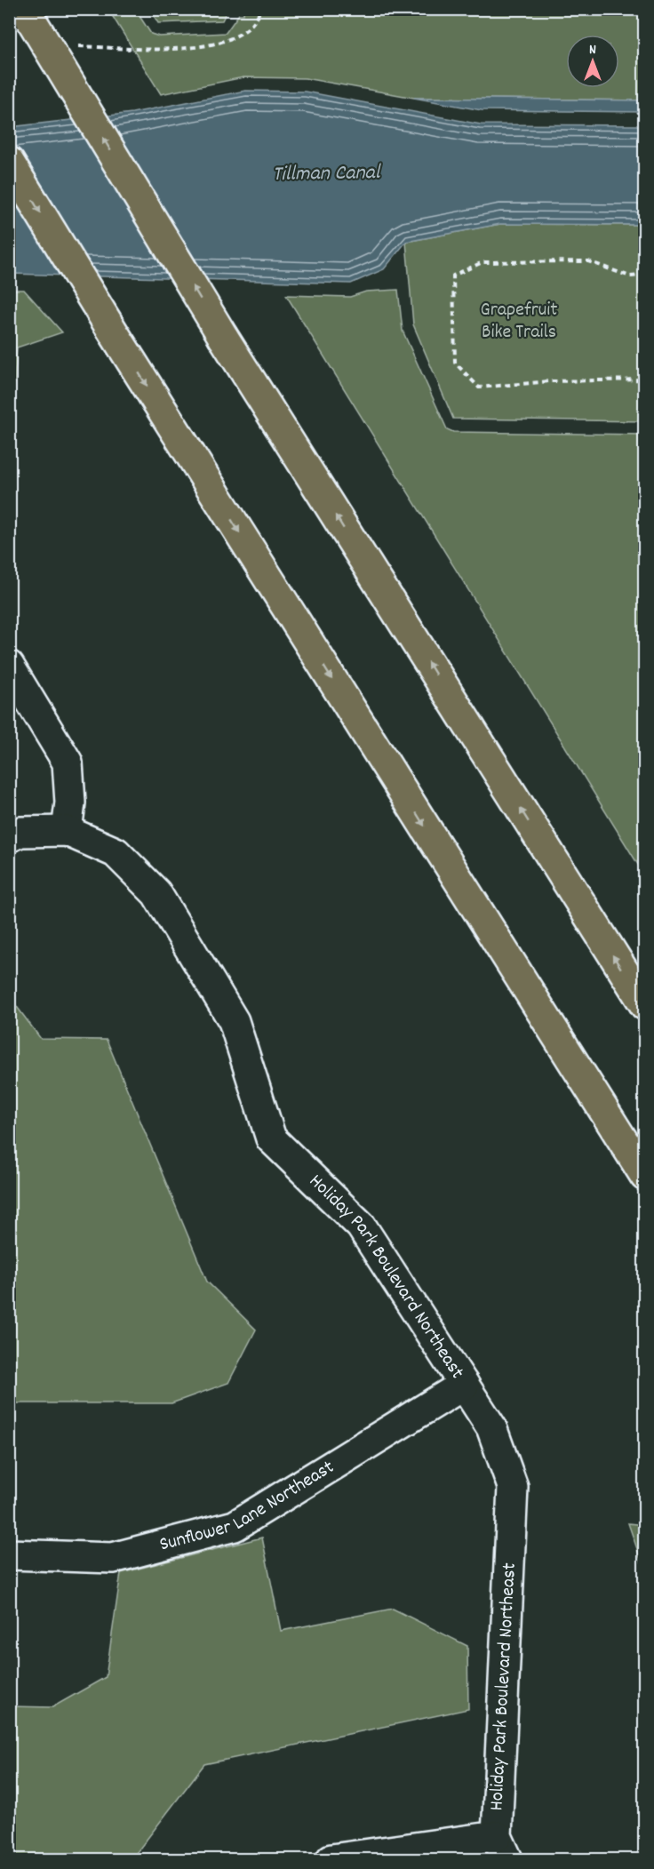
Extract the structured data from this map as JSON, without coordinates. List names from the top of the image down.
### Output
{
  "streets": {
    "street": ["Holiday Park Boulevard Northeast", "Sunflower Lane Northeast"]
  },
  "crossings": [
    ["Holiday Park Boulevard Northeast", "Sunflower Lane Northeast"]
  ],
  "water": ["Tillman Canal"],
  "parks": ["Grapefruit Bike Trails"],
  "north": "top"
}
